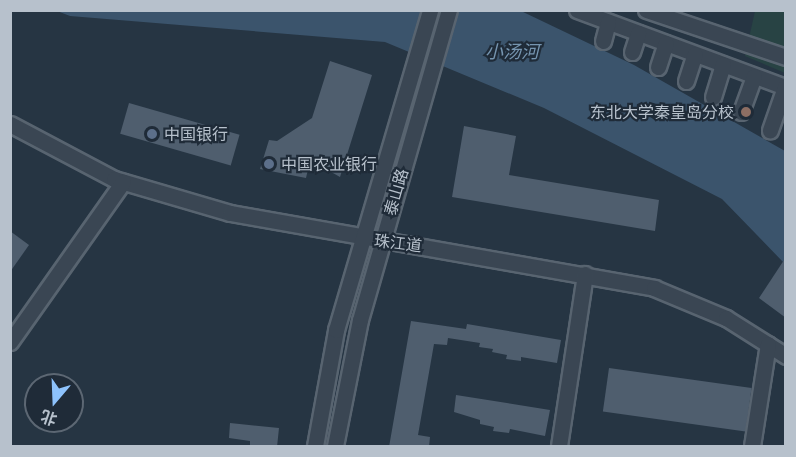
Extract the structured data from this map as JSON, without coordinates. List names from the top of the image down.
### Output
{
  "streets": {
    "street": ["泰山路", "珠江道"]
  },
  "crossings": [
    ["泰山路", "珠江道"]
  ],
  "water": ["小汤河"],
  "places": ["东北大学秦皇岛分校", "中国银行", "中国农业银行"],
  "north": "bottom"
}
